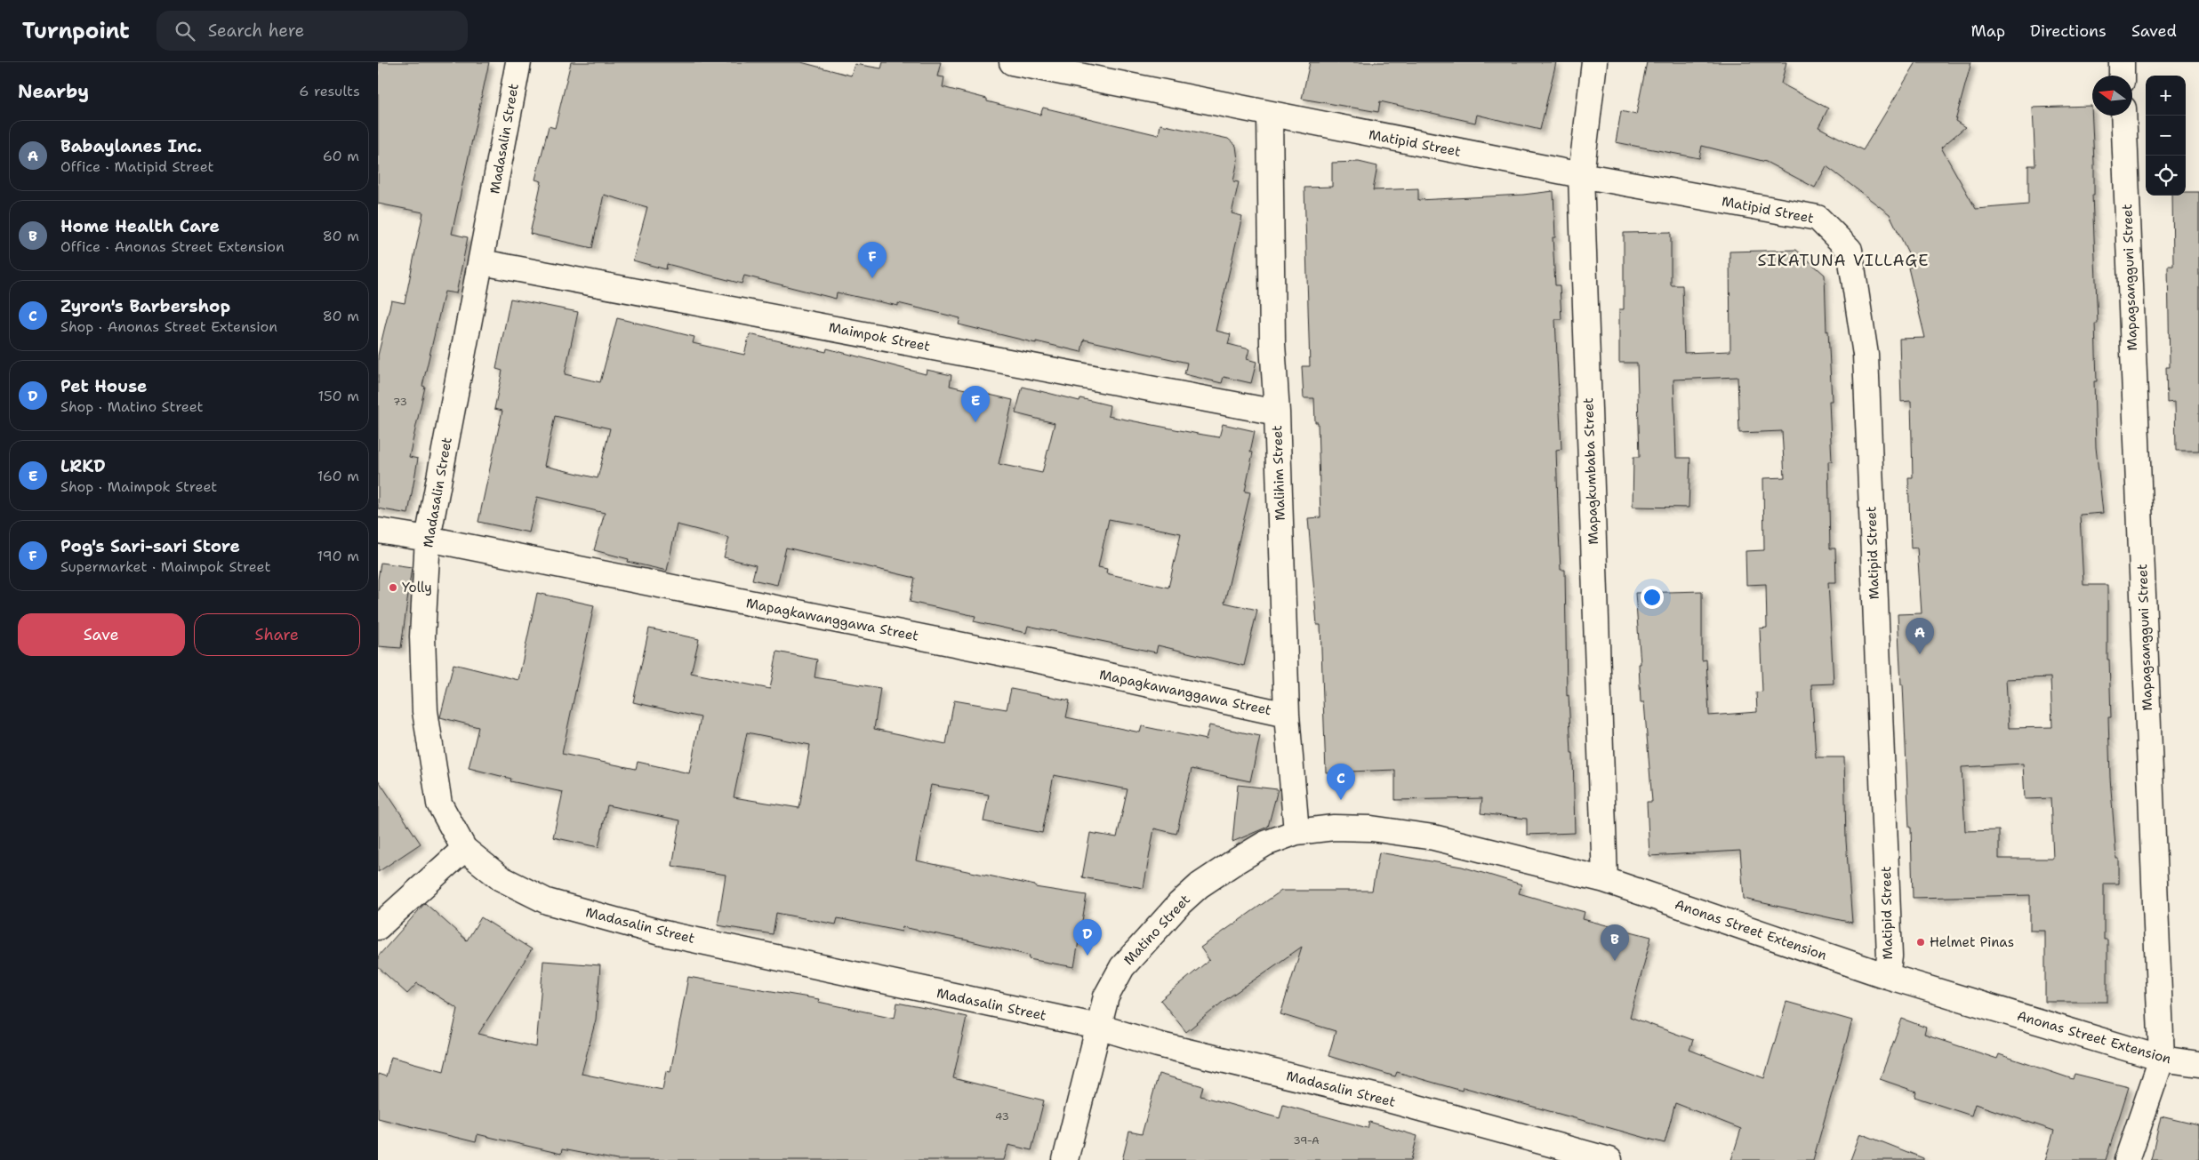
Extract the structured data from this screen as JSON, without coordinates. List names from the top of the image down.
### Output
{
  "streets": {
    "street": [
      "Madasalin Street",
      "Matipid Street",
      "Mapagsangguni Street",
      "Maimpok Street",
      "Mapagkumbaba Street",
      "Malihim Street",
      "Mapagkawanggawa Street",
      "Matino Street",
      "Anonas Street Extension"
    ]
  },
  "crossings": [
    ["Madasalin Street", "Maimpok Street"],
    ["Madasalin Street", "Mapagkawanggawa Street"],
    ["Madasalin Street", "Matino Street"],
    ["Matipid Street", "Mapagkumbaba Street"],
    ["Matipid Street", "Malihim Street"],
    ["Matipid Street", "Anonas Street Extension"],
    ["Mapagsangguni Street", "Anonas Street Extension"],
    ["Maimpok Street", "Malihim Street"],
    ["Mapagkumbaba Street", "Anonas Street Extension"],
    ["Malihim Street", "Mapagkawanggawa Street"],
    ["Malihim Street", "Matino Street"],
    ["Malihim Street", "Anonas Street Extension"],
    ["Matino Street", "Anonas Street Extension"]
  ],
  "districts": ["SIKATUNA VILLAGE"],
  "places": ["Yolly", "Helmet Pinas"],
  "house_numbers": ["73", "43", "39-A"],
  "north": "left",
  "page": {
    "header": "Turnpoint",
    "search": "Search here",
    "nav": ["Map", "Directions", "Saved"],
    "heading": ["Nearby", "6 results"],
    "map_buttons": ["+", "−"],
    "list": [
      {
        "mark": "A",
        "name": "Babaylanes Inc.",
        "note": "Office · Matipid Street",
        "value": "60 m"
      },
      {
        "mark": "B",
        "name": "Home Health Care",
        "note": "Office · Anonas Street Extension",
        "value": "80 m"
      },
      {
        "mark": "C",
        "name": "Zyron's Barbershop",
        "note": "Shop · Anonas Street Extension",
        "value": "80 m"
      },
      {
        "mark": "D",
        "name": "Pet House",
        "note": "Shop · Matino Street",
        "value": "150 m"
      },
      {
        "mark": "E",
        "name": "LRKD",
        "note": "Shop · Maimpok Street",
        "value": "160 m"
      },
      {
        "mark": "F",
        "name": "Pog's Sari-sari Store",
        "note": "Supermarket · Maimpok Street",
        "value": "190 m"
      }
    ],
    "pins": [
      "F",
      "E",
      "A",
      "C",
      "D",
      "B"
    ],
    "buttons": ["Save", "Share"]
  }
}
